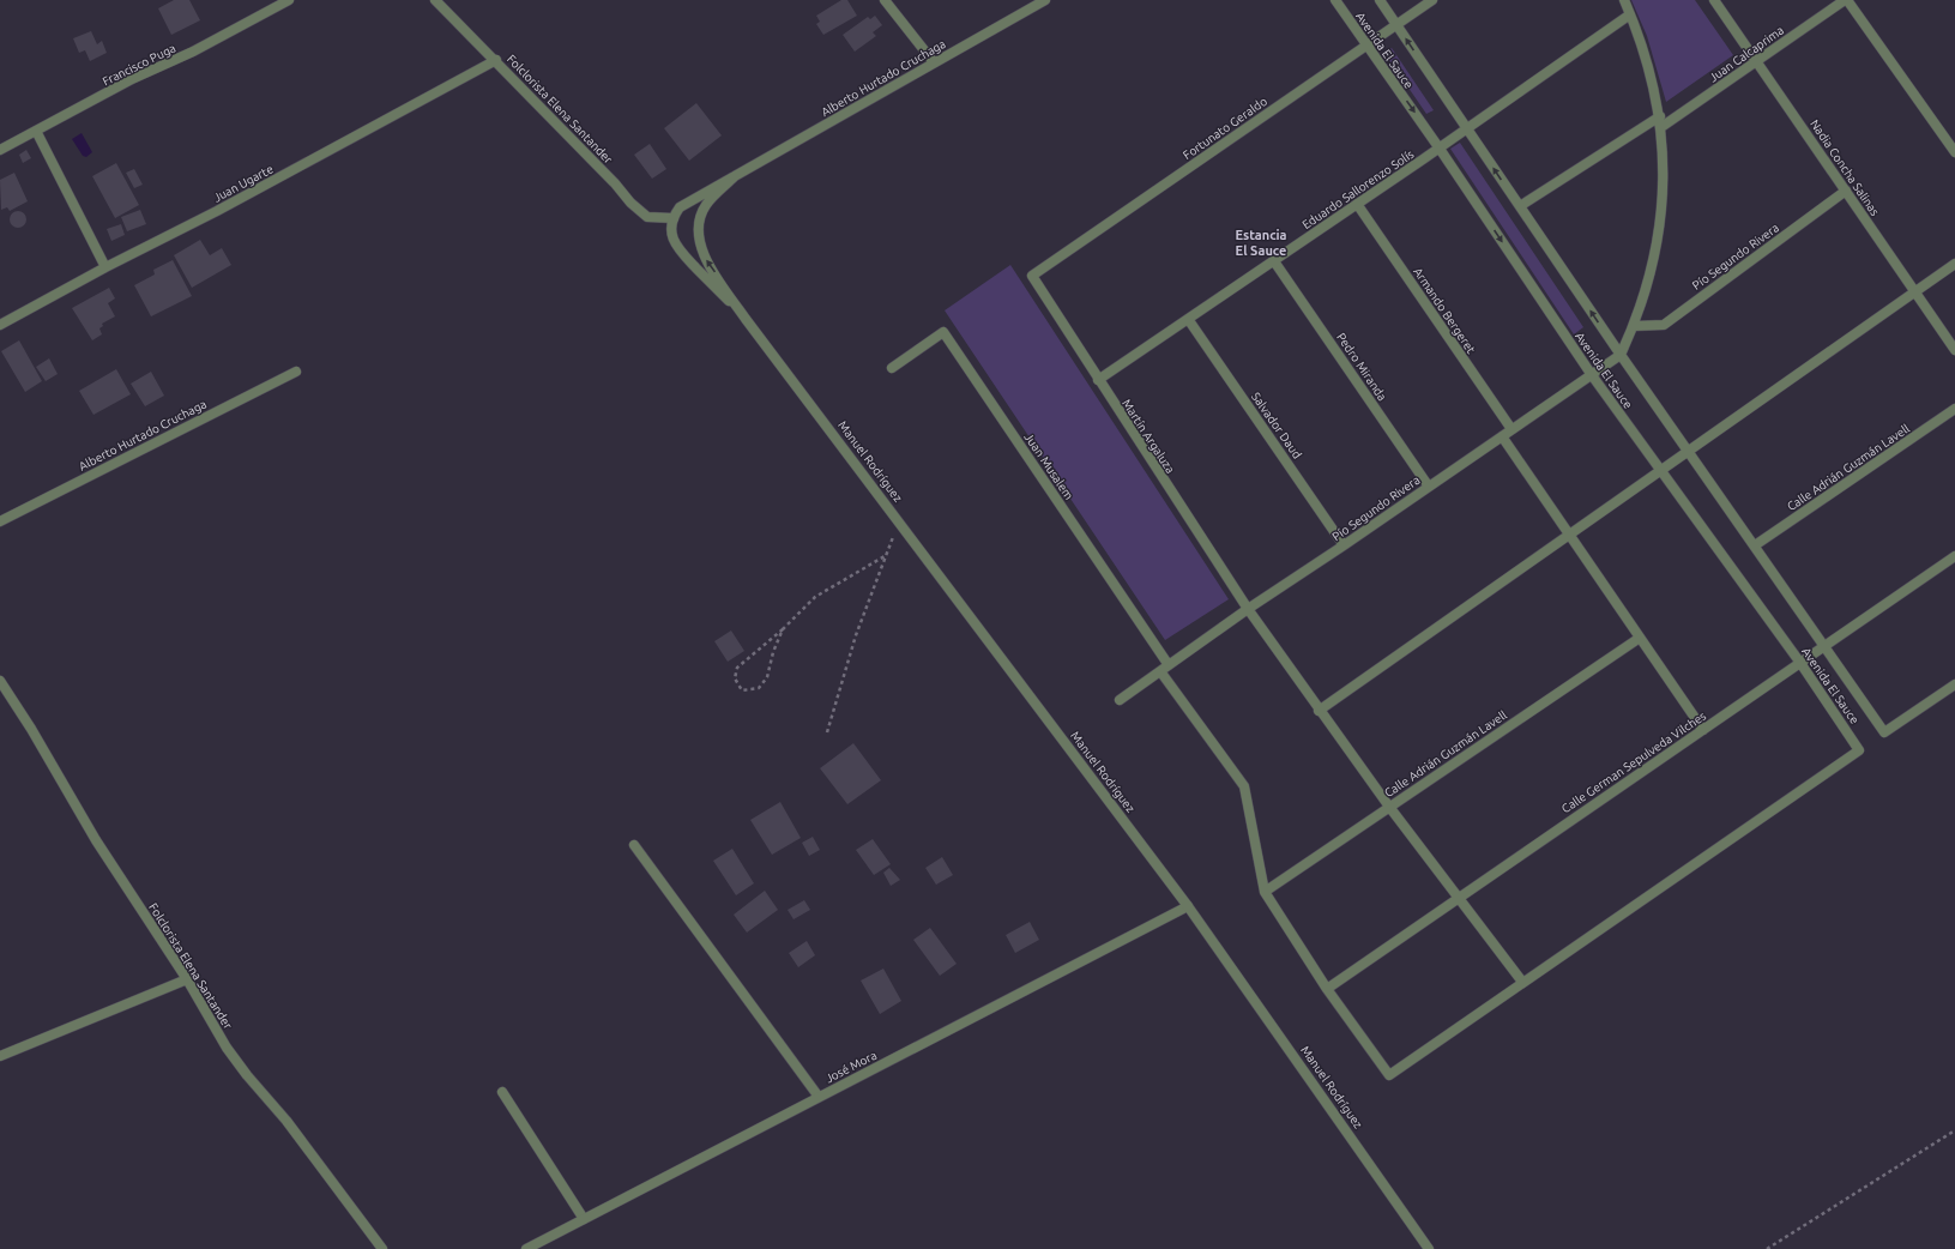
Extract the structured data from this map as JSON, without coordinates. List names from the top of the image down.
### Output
{
  "streets": {
    "street": [
      "Avenida El Sauce",
      "Juan Calcaprima",
      "Francisco Puga",
      "Alberto Hurtado Cruchaga",
      "Folclorista Elena Santander",
      "Fortunato Geraldo",
      "Nadia Concha Salinas",
      "Juan Ugarte",
      "Eduardo Sallorenzo Solís",
      "Pío Segundo Rivera",
      "Armando Bergeret",
      "Pedro Miranda",
      "Salvador Daud",
      "Martín Argaluza",
      "Manuel Rodríguez",
      "Juan Musalem",
      "Calle Adrián Guzmán Lavell",
      "Calle German Sepulveda Vilches",
      "José Mora"
    ]
  },
  "crossings": [
    ["Avenida El Sauce", "Fortunato Geraldo"],
    ["Avenida El Sauce", "Eduardo Sallorenzo Solís"],
    ["Avenida El Sauce", "Pío Segundo Rivera"],
    ["Avenida El Sauce", "Martín Argaluza"],
    ["Avenida El Sauce", "Calle Adrián Guzmán Lavell"],
    ["Avenida El Sauce", "Calle German Sepulveda Vilches"],
    ["Juan Calcaprima", "Nadia Concha Salinas"],
    ["Alberto Hurtado Cruchaga", "Manuel Rodríguez"],
    ["Folclorista Elena Santander", "Juan Ugarte"],
    ["Folclorista Elena Santander", "Manuel Rodríguez"],
    ["Fortunato Geraldo", "Martín Argaluza"],
    ["Nadia Concha Salinas", "Pío Segundo Rivera"],
    ["Eduardo Sallorenzo Solís", "Armando Bergeret"],
    ["Eduardo Sallorenzo Solís", "Pedro Miranda"],
    ["Eduardo Sallorenzo Solís", "Salvador Daud"],
    ["Eduardo Sallorenzo Solís", "Martín Argaluza"],
    ["Pío Segundo Rivera", "Armando Bergeret"],
    ["Pío Segundo Rivera", "Pedro Miranda"],
    ["Pío Segundo Rivera", "Salvador Daud"],
    ["Pío Segundo Rivera", "Martín Argaluza"],
    ["Pío Segundo Rivera", "Juan Musalem"],
    ["Martín Argaluza", "Calle Adrián Guzmán Lavell"],
    ["Martín Argaluza", "Calle German Sepulveda Vilches"],
    ["Manuel Rodríguez", "José Mora"]
  ],
  "districts": ["Estancia El Sauce"]
}
